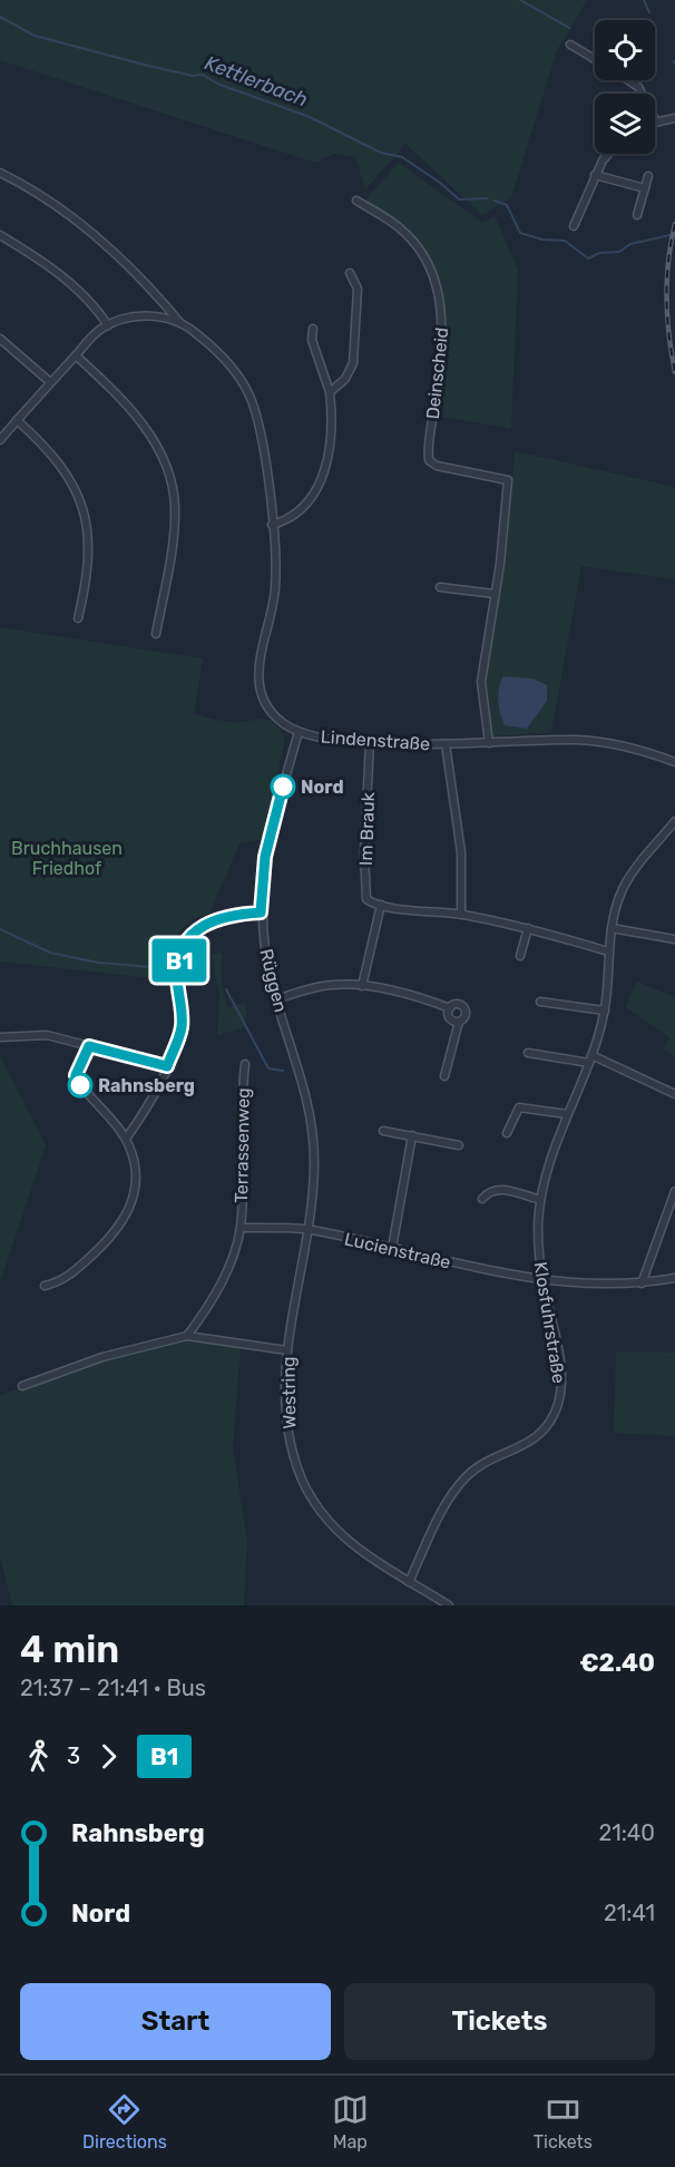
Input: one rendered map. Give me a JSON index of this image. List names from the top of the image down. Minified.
{"streets":{"street":["Deinscheid","Lindenstraße","Im Brauk","Rüggen","Terrassenweg","Lucienstraße","Klosfuhrstraße","Westring"]},"crossings":[["Lindenstraße","Im Brauk"],["Lindenstraße","Rüggen"],["Rüggen","Lucienstraße"],["Rüggen","Westring"],["Terrassenweg","Lucienstraße"],["Lucienstraße","Klosfuhrstraße"],["Lucienstraße","Westring"],["Klosfuhrstraße","Westring"]],"water":["Kettlerbach"],"parks":["Bruchhausen Friedhof"],"places":["Nord","Rahnsberg"],"lines":["bus line B1"],"page":{"on_map":"B1","heading":["4 min","21:37 – 21:41 · Bus","€2.40"],"legs":["3","B1"],"list":[{"name":"Rahnsberg","value":"21:40"},{"name":"Nord","value":"21:41"}],"buttons":["Start","Tickets"],"tabs":["Directions","Map","Tickets"]}}
